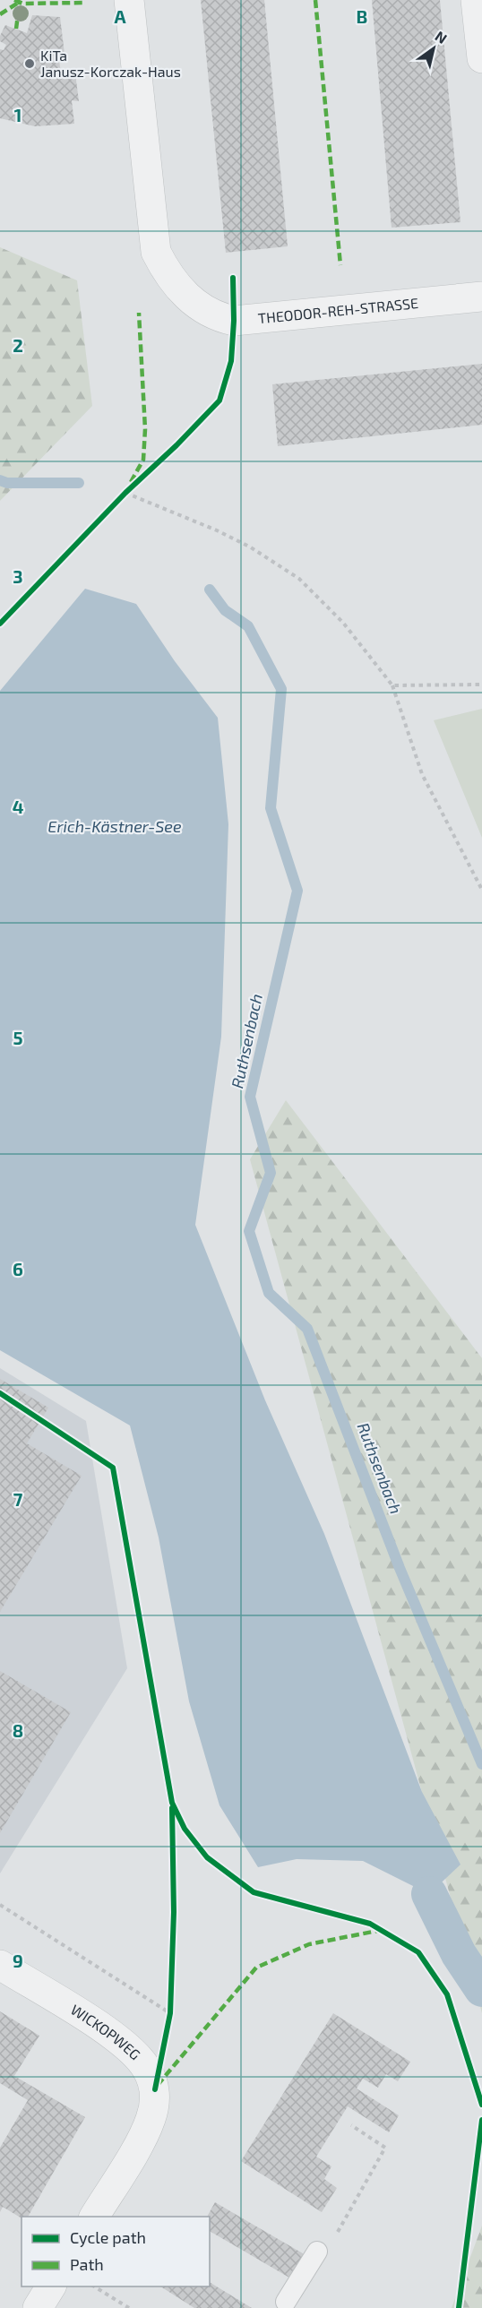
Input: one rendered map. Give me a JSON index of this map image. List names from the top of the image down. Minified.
{"streets":{"street":["THEODOR-REH-STRASSE","WICKOPWEG"]},"water":["Erich-Kästner-See","Ruthsenbach"],"places":["KiTa Janusz-Korczak-Haus"],"legend":["Cycle path","Path"],"north":"top right","grid":{"columns":["A","B"],"rows":["1","2","3","4","5","6","7","8","9"]}}
